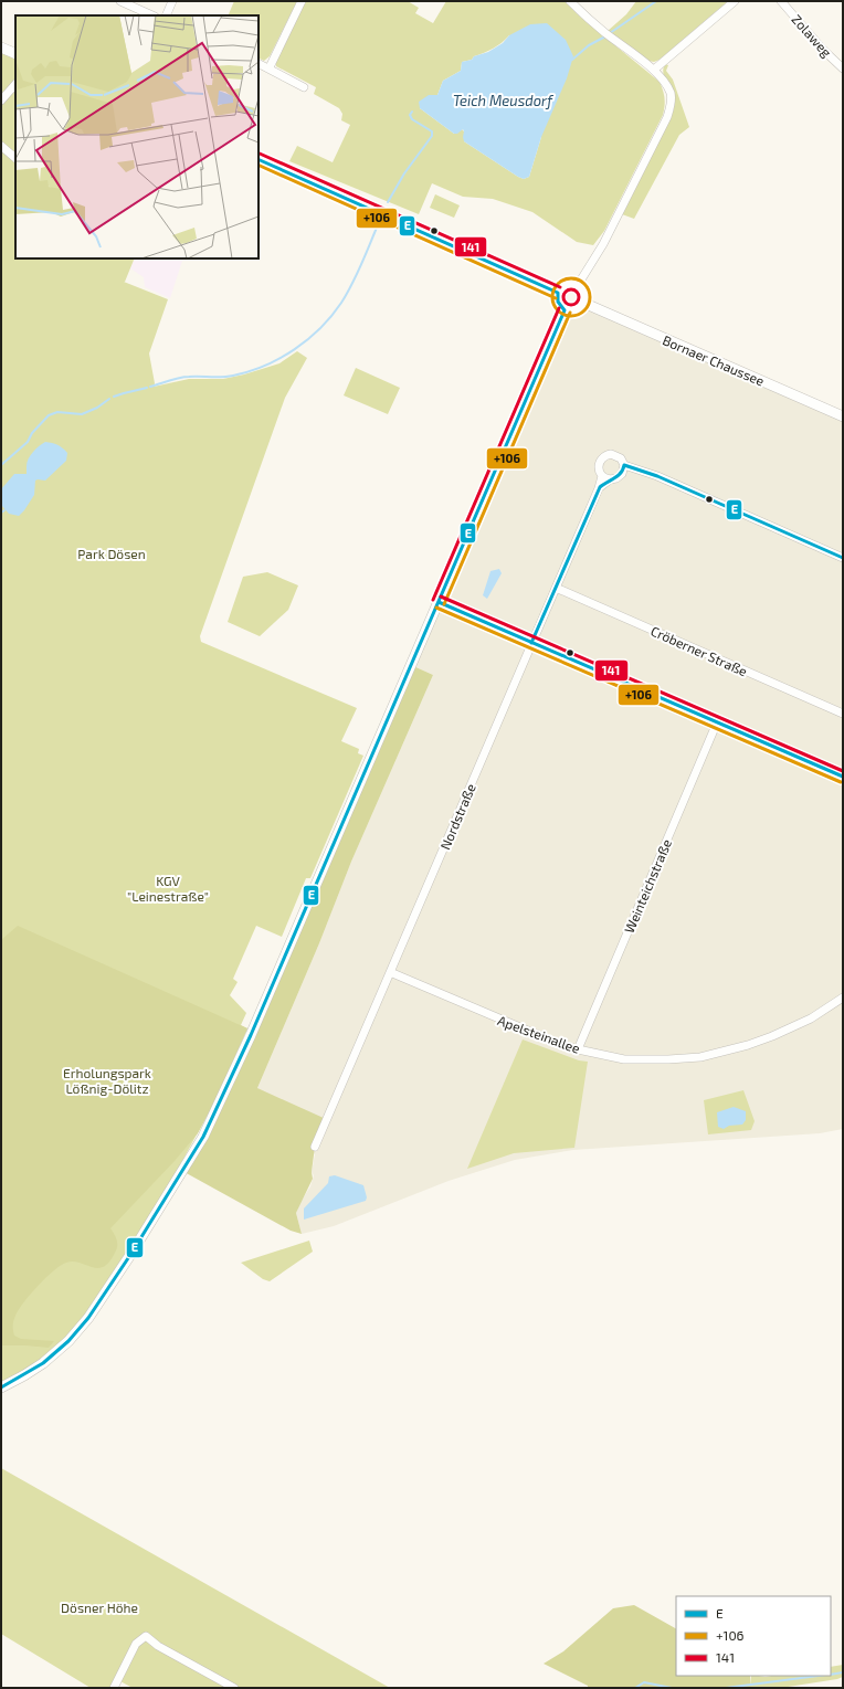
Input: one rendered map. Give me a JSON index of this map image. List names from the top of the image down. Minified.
{"streets":{"main road":["Bornaer Chaussee"],"street":["Zolaweg","Cröberner Straße","Nordstraße","Weinteichstraße","Apelsteinallee"]},"crossings":[["Cröberner Straße","Nordstraße"],["Nordstraße","Apelsteinallee"],["Weinteichstraße","Apelsteinallee"]],"water":["Teich Meusdorf"],"parks":["Park Dösen","KGV \"Leinestraße\"","Erholungspark Lößnig-Dölitz","Dösner Höhe"],"lines":["transit line 141","transit line E","transit line +106"],"legend":["E","+106","141"]}
